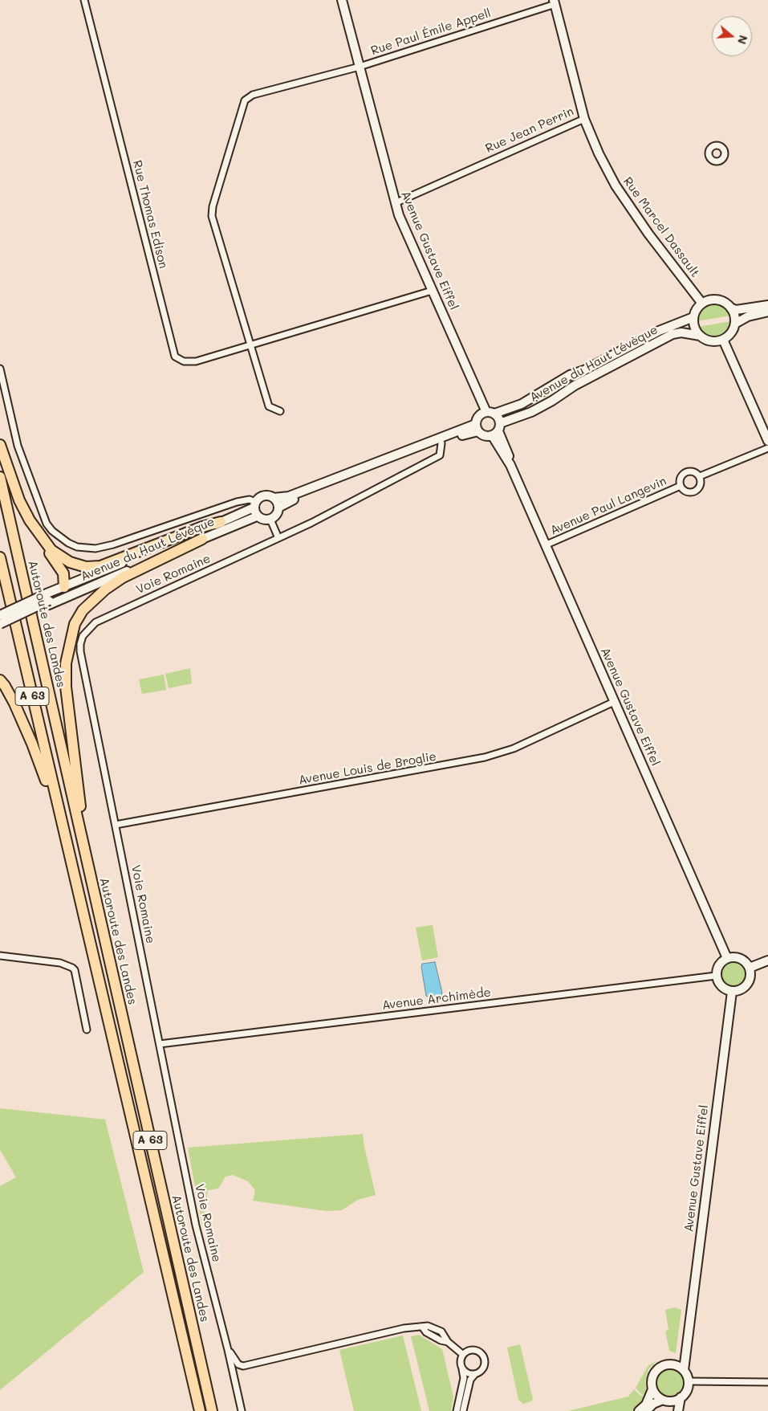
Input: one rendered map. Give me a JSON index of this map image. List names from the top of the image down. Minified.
{"streets":{"highway":["Autoroute des Landes","A 63"],"street":["Rue Paul Émile Appell","Rue Jean Perrin","Rue Thomas Edison","Rue Marcel Dassault","Avenue Gustave Eiffel","Avenue du Haut Lévèque","Avenue Paul Langevin","Voie Romaine","Avenue Louis de Broglie","Avenue Archimède"]},"crossings":[["Rue Paul Émile Appell","Rue Jean Perrin"],["Rue Paul Émile Appell","Rue Thomas Edison"],["Rue Paul Émile Appell","Avenue Gustave Eiffel"],["Rue Jean Perrin","Rue Marcel Dassault"],["Rue Jean Perrin","Avenue Gustave Eiffel"],["Rue Thomas Edison","Avenue Gustave Eiffel"],["Rue Marcel Dassault","Avenue du Haut Lévèque"],["Avenue Gustave Eiffel","Avenue du Haut Lévèque"],["Avenue Gustave Eiffel","Avenue Paul Langevin"],["Avenue Gustave Eiffel","Avenue Louis de Broglie"],["Avenue Gustave Eiffel","Avenue Archimède"],["Voie Romaine","Avenue Louis de Broglie"],["Voie Romaine","Avenue Archimède"]],"north":"right"}
